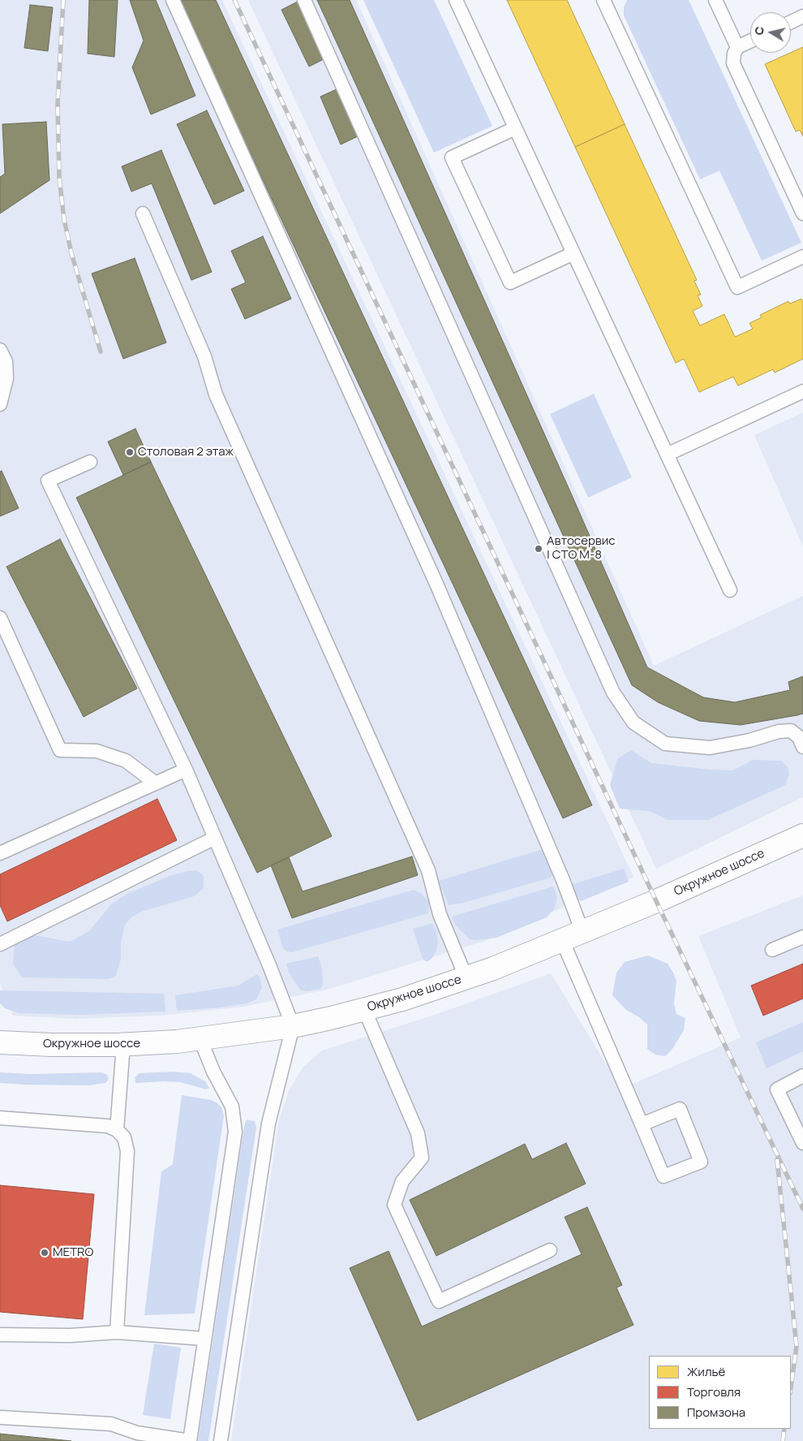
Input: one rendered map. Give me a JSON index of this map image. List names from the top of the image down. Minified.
{"streets":{"main road":["Окружное шоссе"]},"places":["Столовая 2 этаж","Автосервис | СТО М-8","METRO"],"legend":["Жильё","Торговля","Промзона"],"north":"left"}
